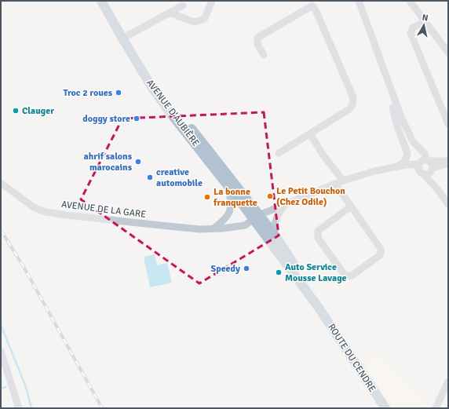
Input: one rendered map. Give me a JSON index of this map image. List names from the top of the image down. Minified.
{"streets":{"main road":["AVENUE D'AUBIÈRE","ROUTE DU CENDRE"],"street":["AVENUE DE LA GARE"]},"crossings":[["AVENUE D'AUBIÈRE","AVENUE DE LA GARE"],["AVENUE D'AUBIÈRE","ROUTE DU CENDRE"],["AVENUE DE LA GARE","ROUTE DU CENDRE"]],"places":["Troc 2 roues","Clauger","doggy store","ahrif salons marocains","creative automobile","Le Petit Bouchon (Chez Odile)","La bonne franquette","Speedy","Auto Service Mousse Lavage"],"north":"top"}
